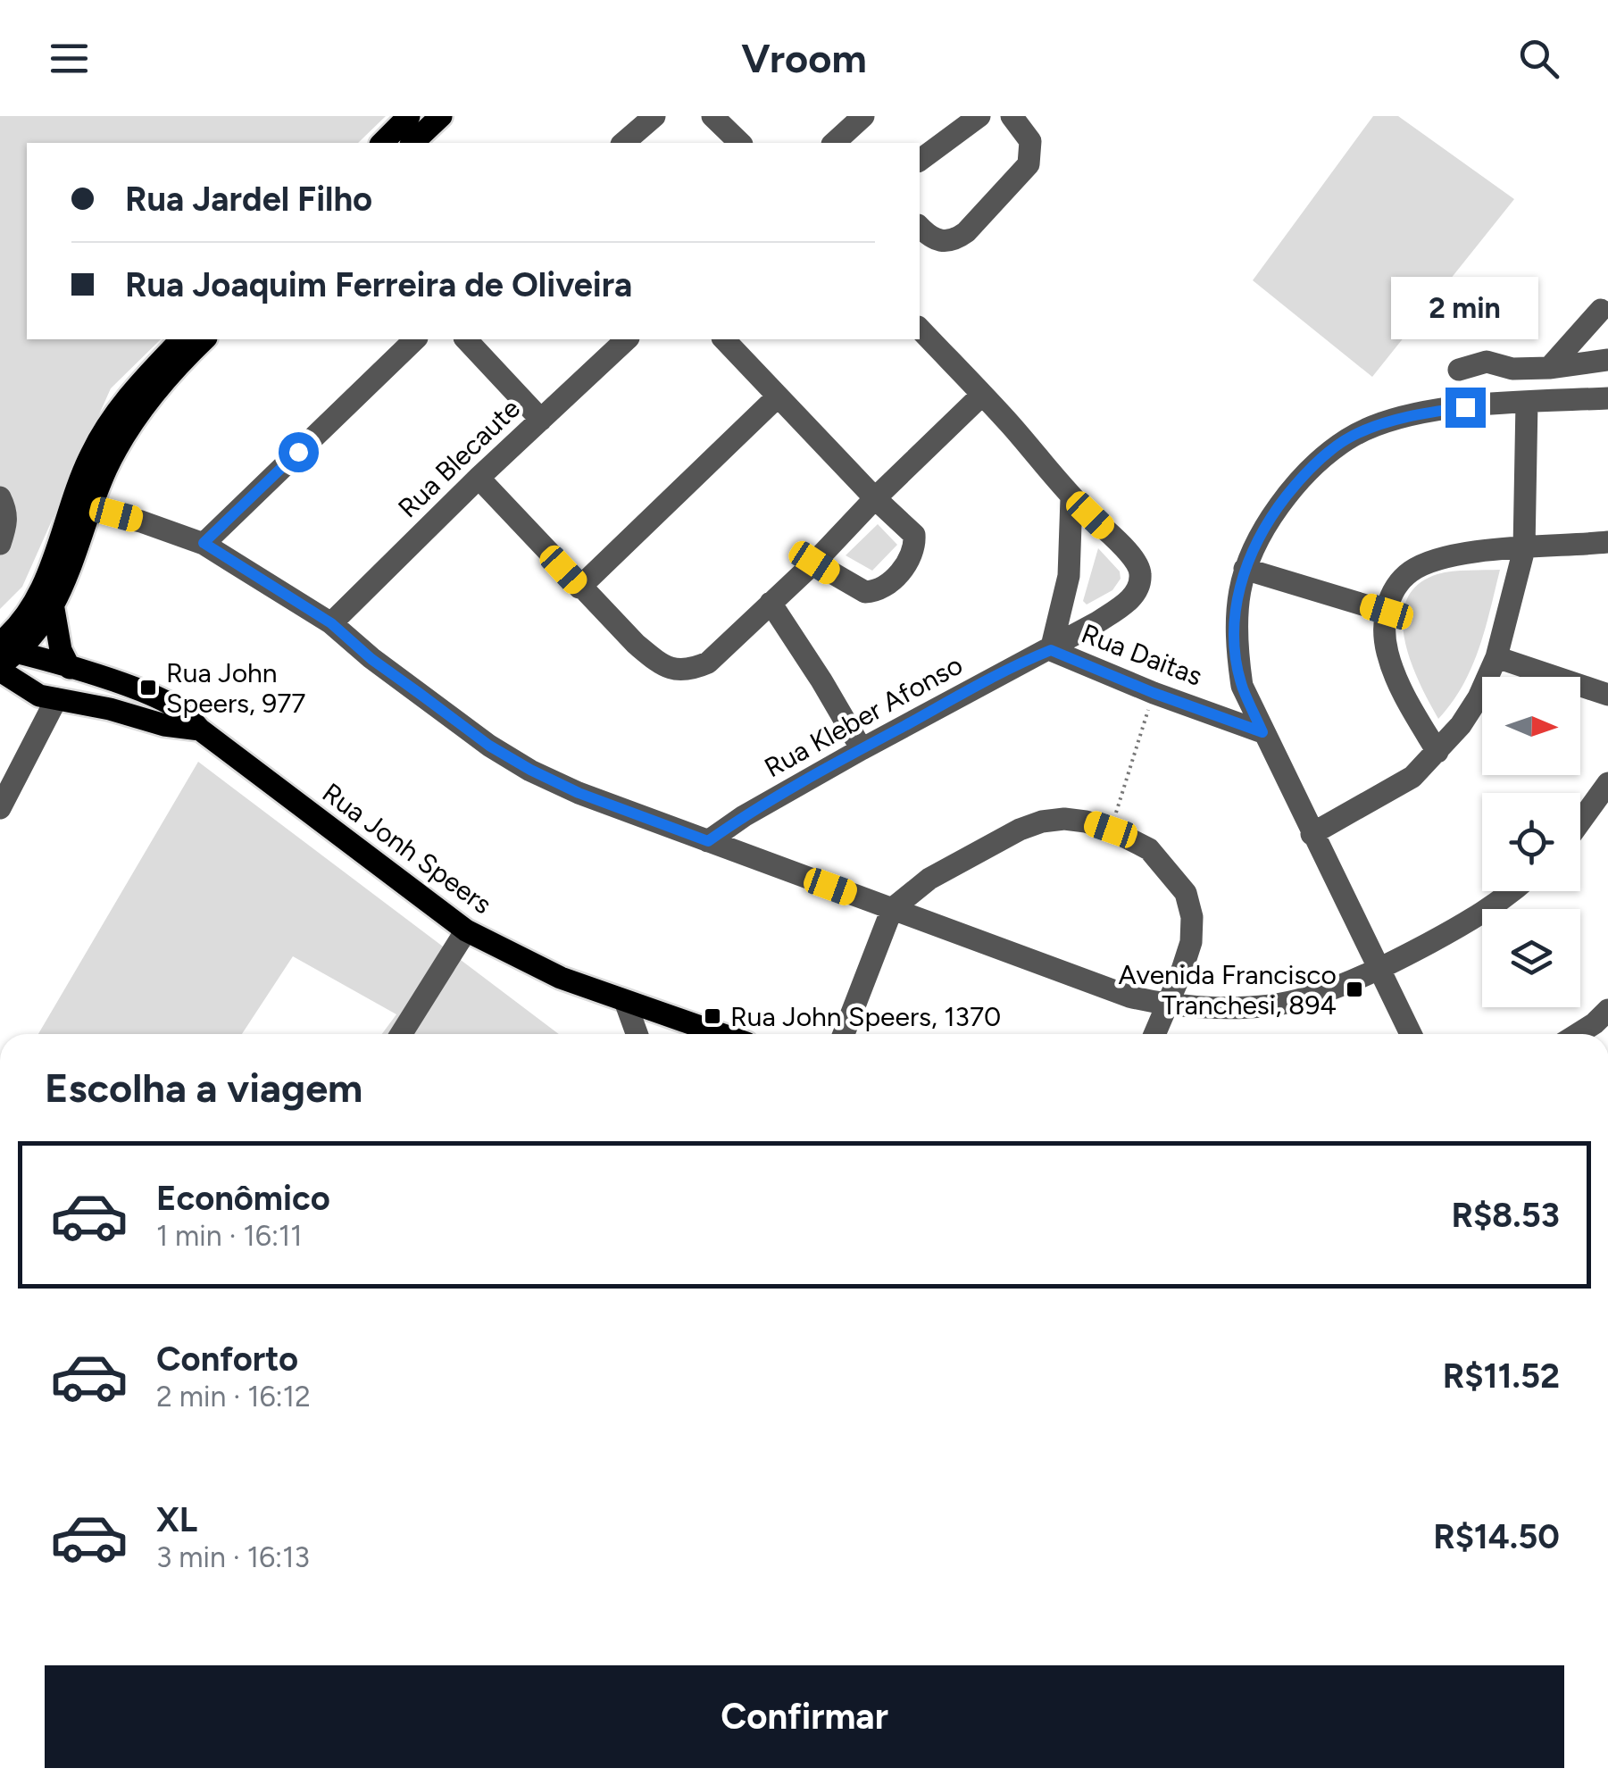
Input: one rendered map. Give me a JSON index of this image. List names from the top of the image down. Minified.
{"streets":{"main road":["Rua Jonh Speers"],"street":["Rua Blecaute","Rua Daitas","Rua Kleber Afonso"]},"crossings":[["Rua Daitas","Rua Kleber Afonso"]],"places":{"transit":["Rua John Speers, 977","Avenida Francisco Tranchesi, 894","Rua John Speers, 1370"]},"north":"right","page":{"header":"Vroom","banner":["Rua Jardel Filho","Rua Joaquim Ferreira de Oliveira"],"bubble":"2 min","heading":"Escolha a viagem","list":[{"name":"Econômico","note":"1 min · 16:11","value":"R$8.53"},{"name":"Conforto","note":"2 min · 16:12","value":"R$11.52"},{"name":"XL","note":"3 min · 16:13","value":"R$14.50"}],"buttons":"Confirmar"}}
